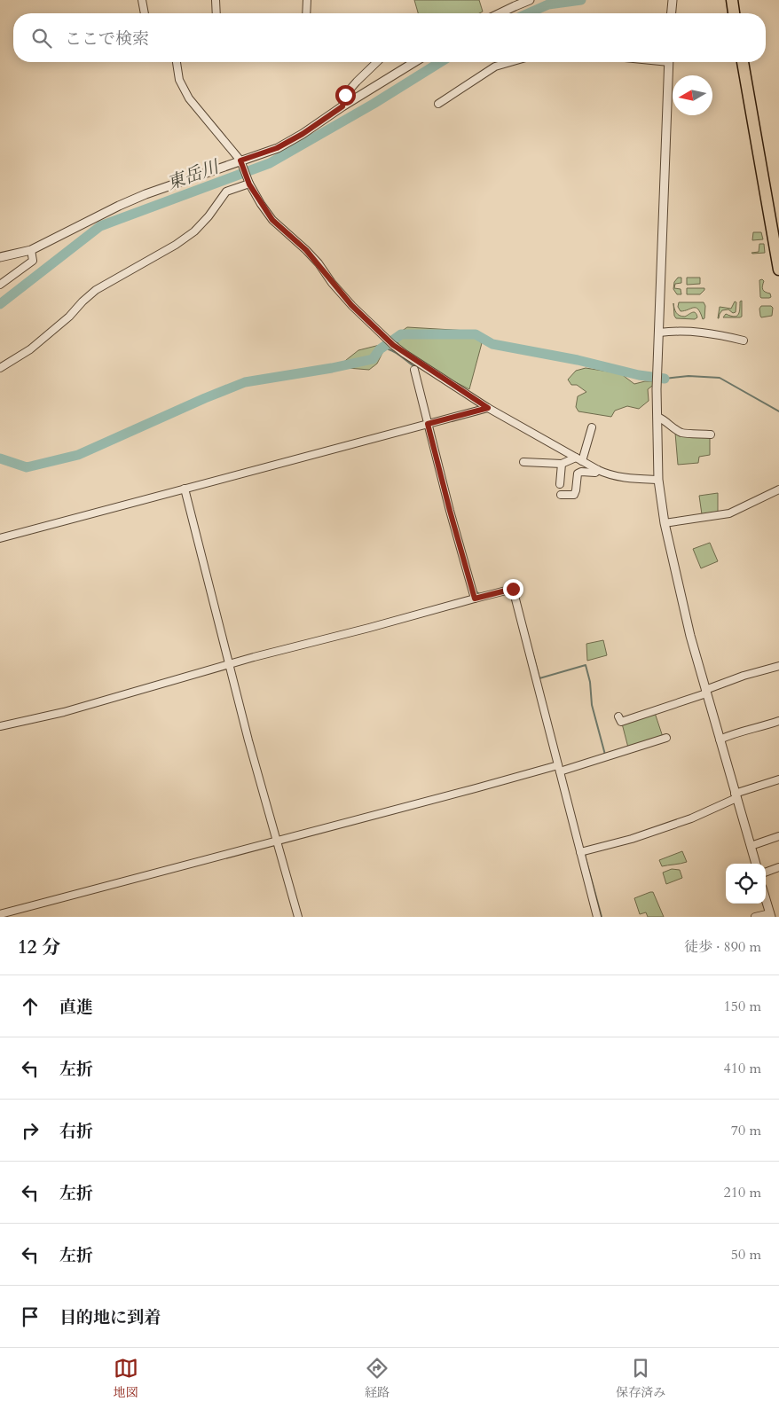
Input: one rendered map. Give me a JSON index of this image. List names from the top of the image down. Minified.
{"water":["東岳川"],"north":"left","page":{"search":"ここで検索","heading":["12 分","徒歩 · 890 m"],"list":[["直進","150 m"],["左折","410 m"],["右折","70 m"],["左折","210 m"],["左折","50 m"],"目的地に到着"],"nav":["地図","経路","保存済み"]}}
